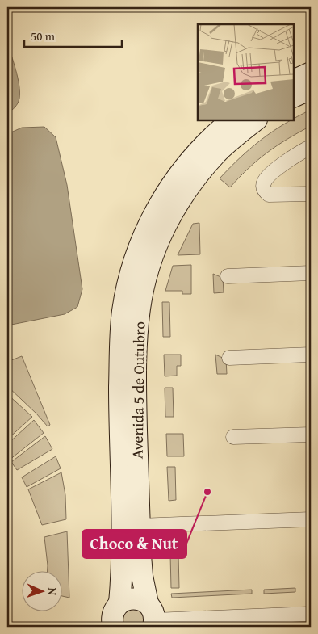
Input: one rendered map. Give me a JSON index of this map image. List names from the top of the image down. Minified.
{"streets":{"main road":["Avenida 5 de Outubro"]},"places":["Choco & Nut"],"scale_bar":"50 m","north":"right"}
